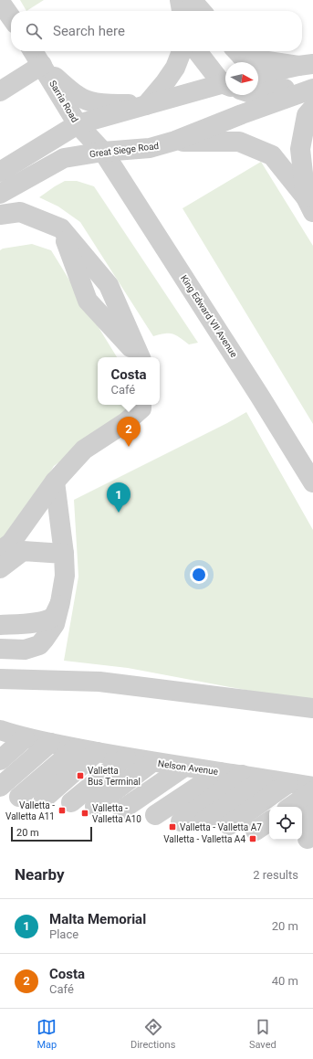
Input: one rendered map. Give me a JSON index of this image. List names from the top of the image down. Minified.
{"streets":{"street":["Sarria Road","Great Siege Road","King Edward VII Avenue","Nelson Avenue"]},"crossings":[["Sarria Road","Great Siege Road"],["Sarria Road","King Edward VII Avenue"],["Great Siege Road","King Edward VII Avenue"]],"places":{"transit":["Valletta Bus Terminal","Valletta - Valletta A11","Valletta - Valletta A10","Valletta - Valletta A7","Valletta - Valletta A4"]},"scale_bar":"20 m","north":"right","page":{"search":"Search here","popup":["Costa","Café"],"pins":["2","1"],"scale":"20 m","heading":["Nearby","2 results"],"list":[{"mark":"1","name":"Malta Memorial","note":"Place","value":"20 m"},{"mark":"2","name":"Costa","note":"Café","value":"40 m"}],"nav":["Map","Directions","Saved"]}}
